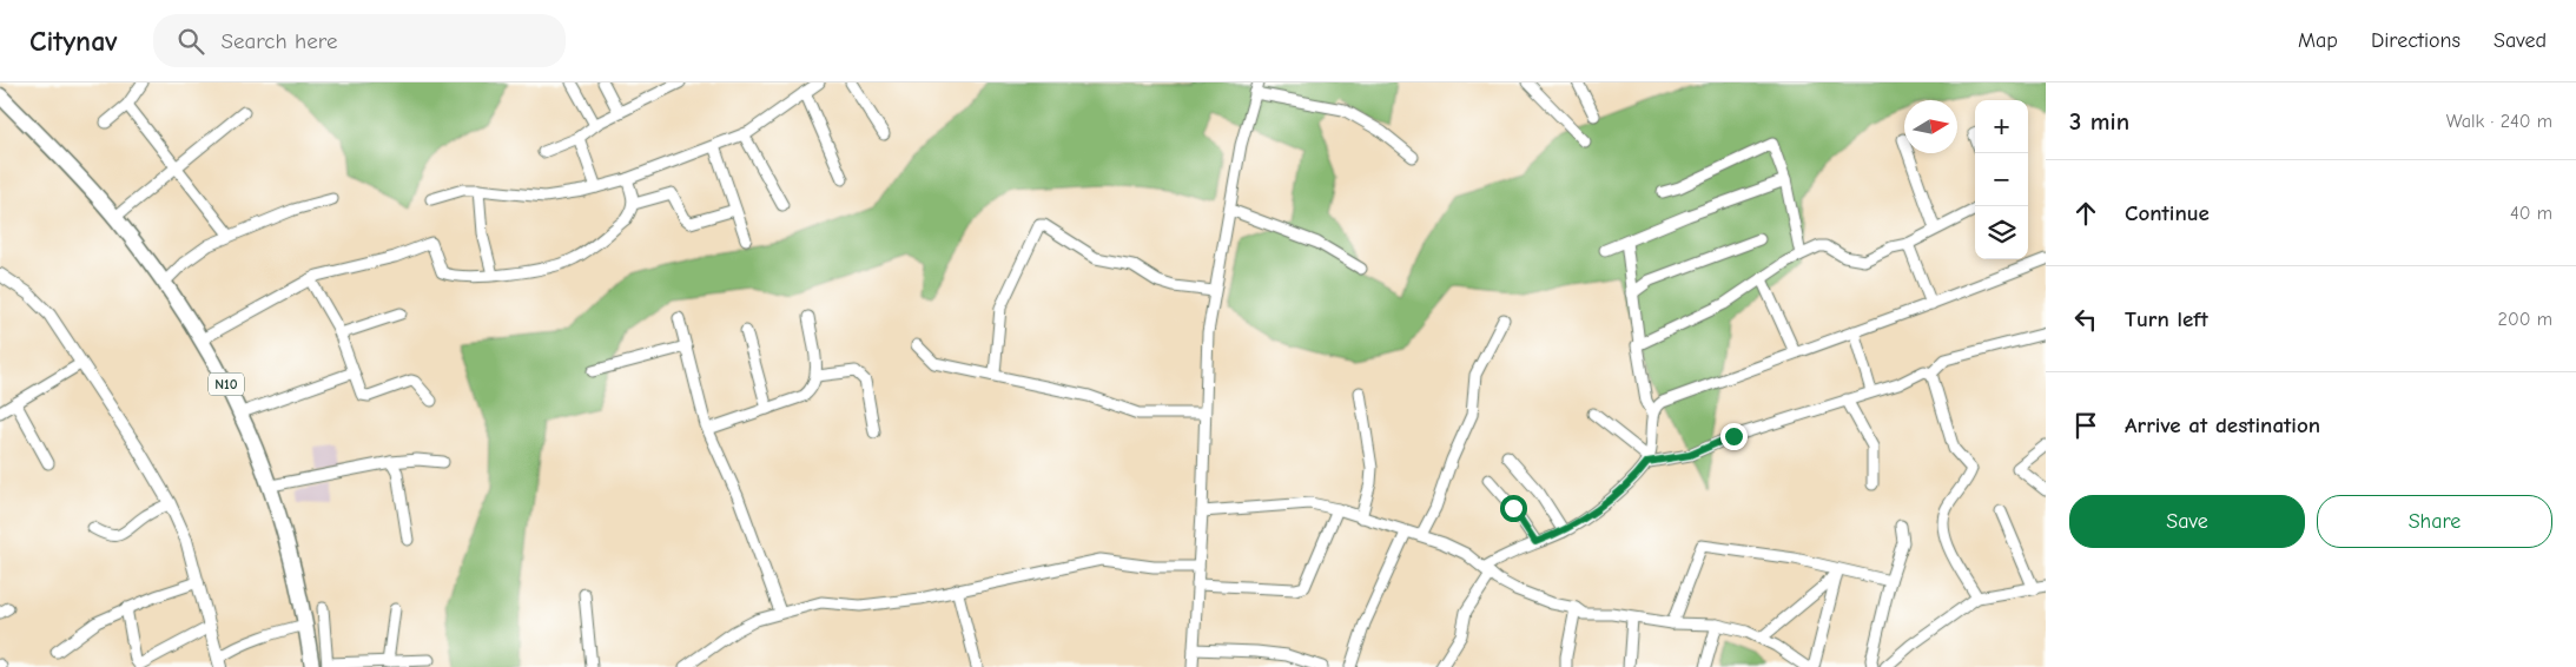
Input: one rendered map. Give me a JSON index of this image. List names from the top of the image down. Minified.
{"streets":{"highway":["N10"]},"north":"right","page":{"header":"Citynav","search":"Search here","nav":["Map","Directions","Saved"],"heading":["3 min","Walk · 240 m"],"map_buttons":["+","−"],"list":[["Continue","40 m"],["Turn left","200 m"],"Arrive at destination"],"buttons":["Save","Share"]}}
